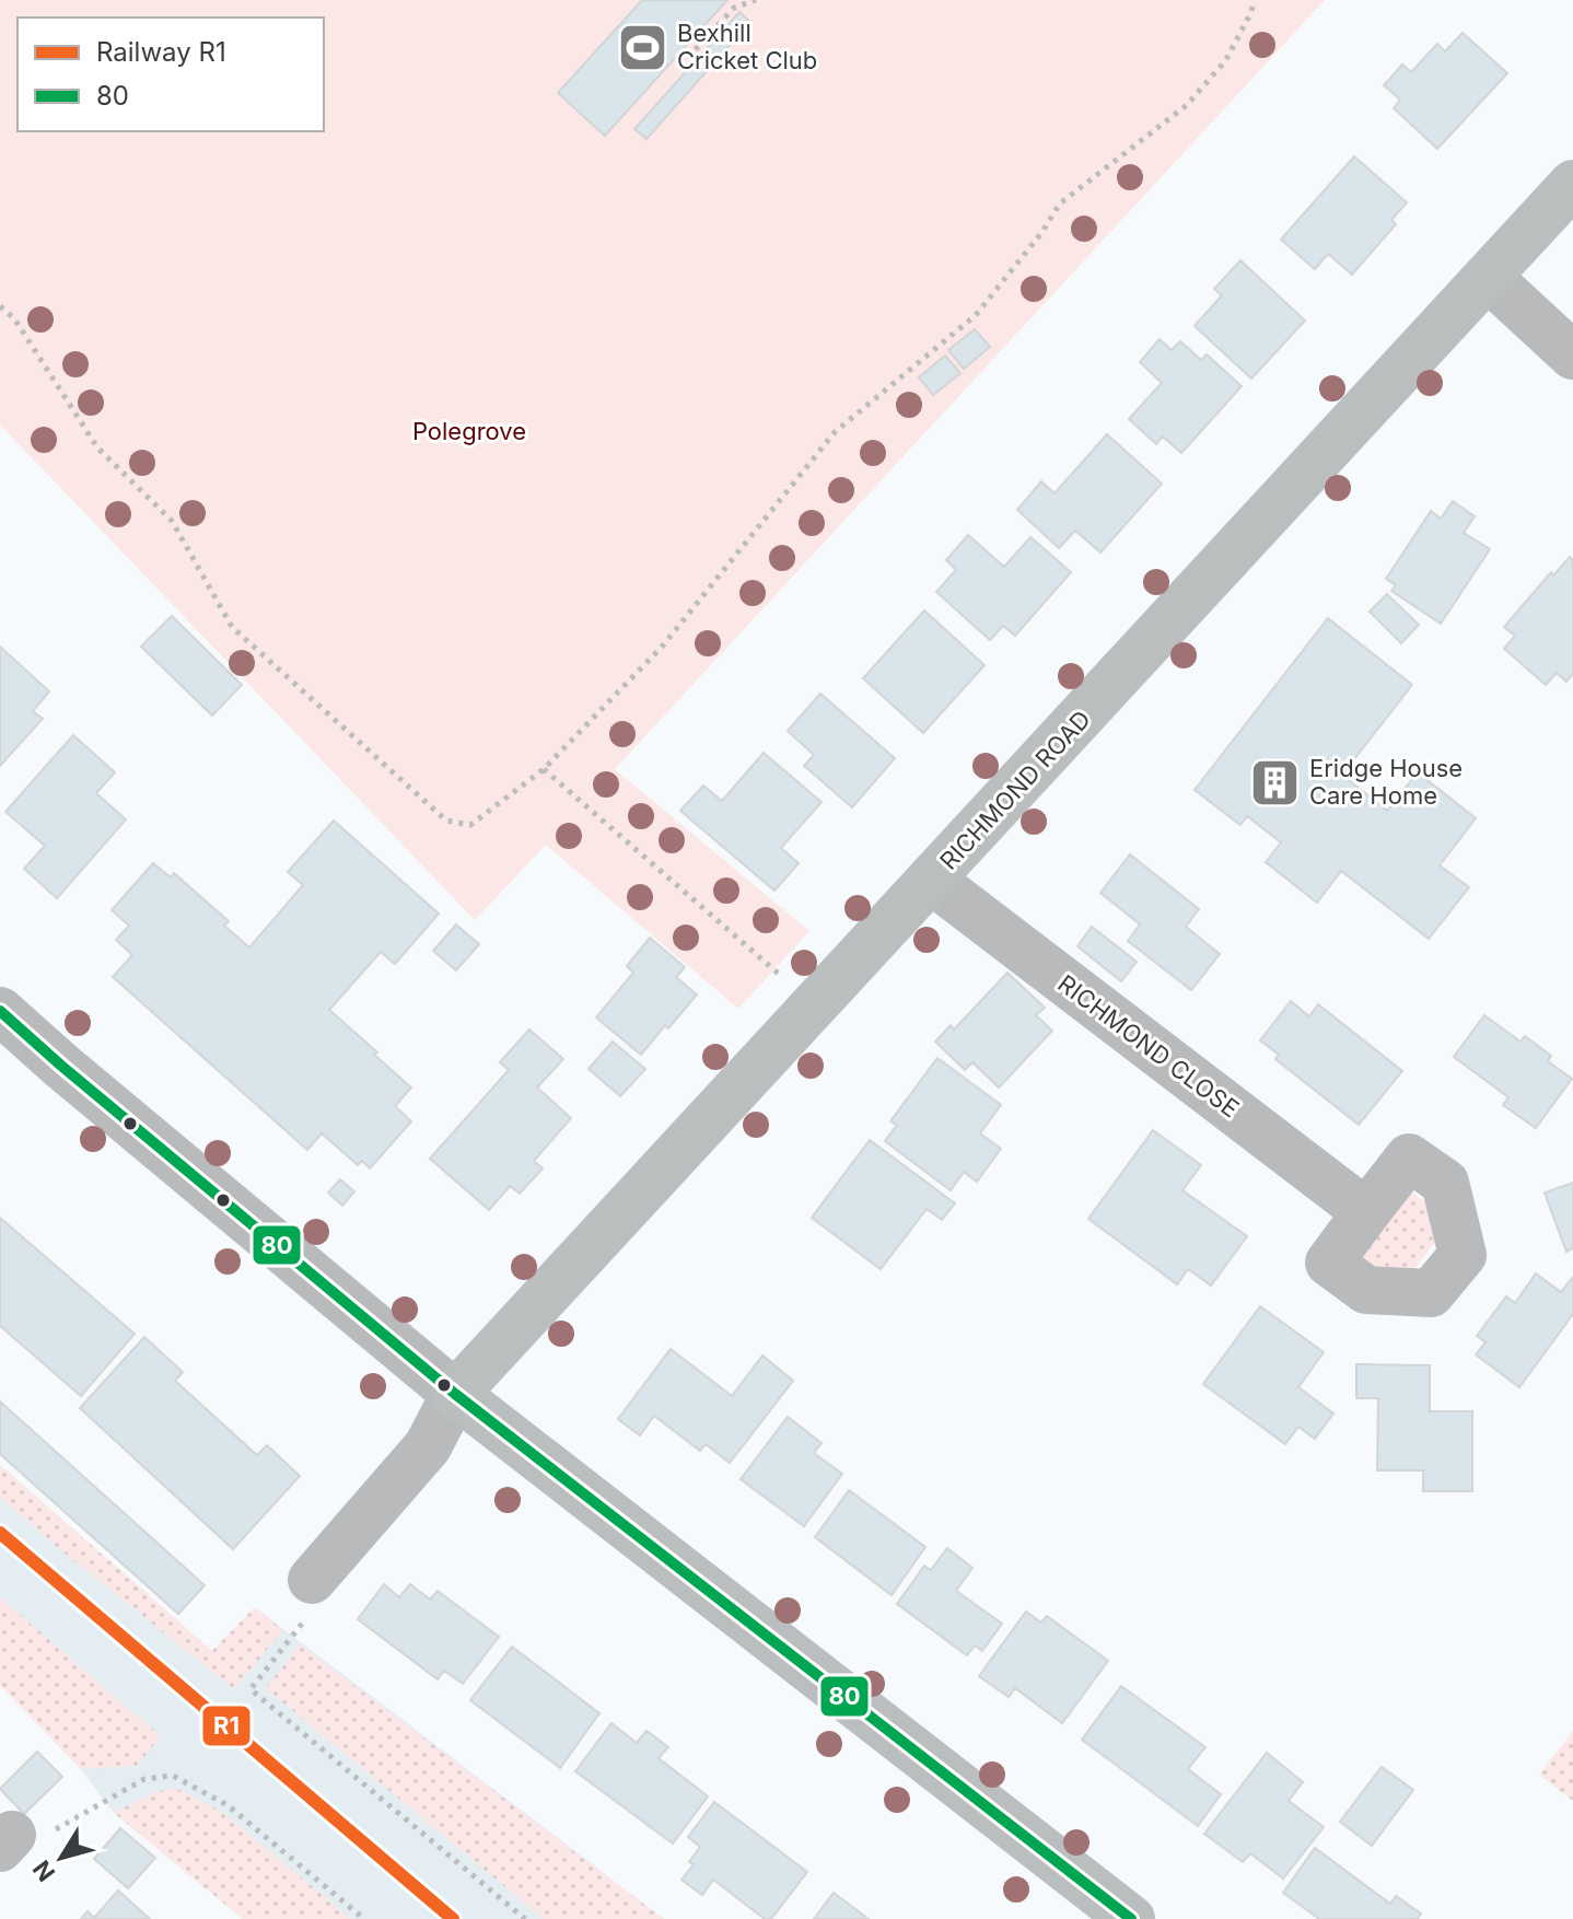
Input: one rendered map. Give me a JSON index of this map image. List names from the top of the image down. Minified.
{"streets":{"main road":["RICHMOND ROAD"],"street":["RICHMOND CLOSE"]},"crossings":[["RICHMOND ROAD","RICHMOND CLOSE"]],"parks":["Polegrove"],"places":{"sports":["Bexhill Cricket Club"],"building":["Eridge House Care Home"]},"lines":["transit line 80","rail line R1"],"legend":["Railway R1","80"],"north":"bottom left"}
